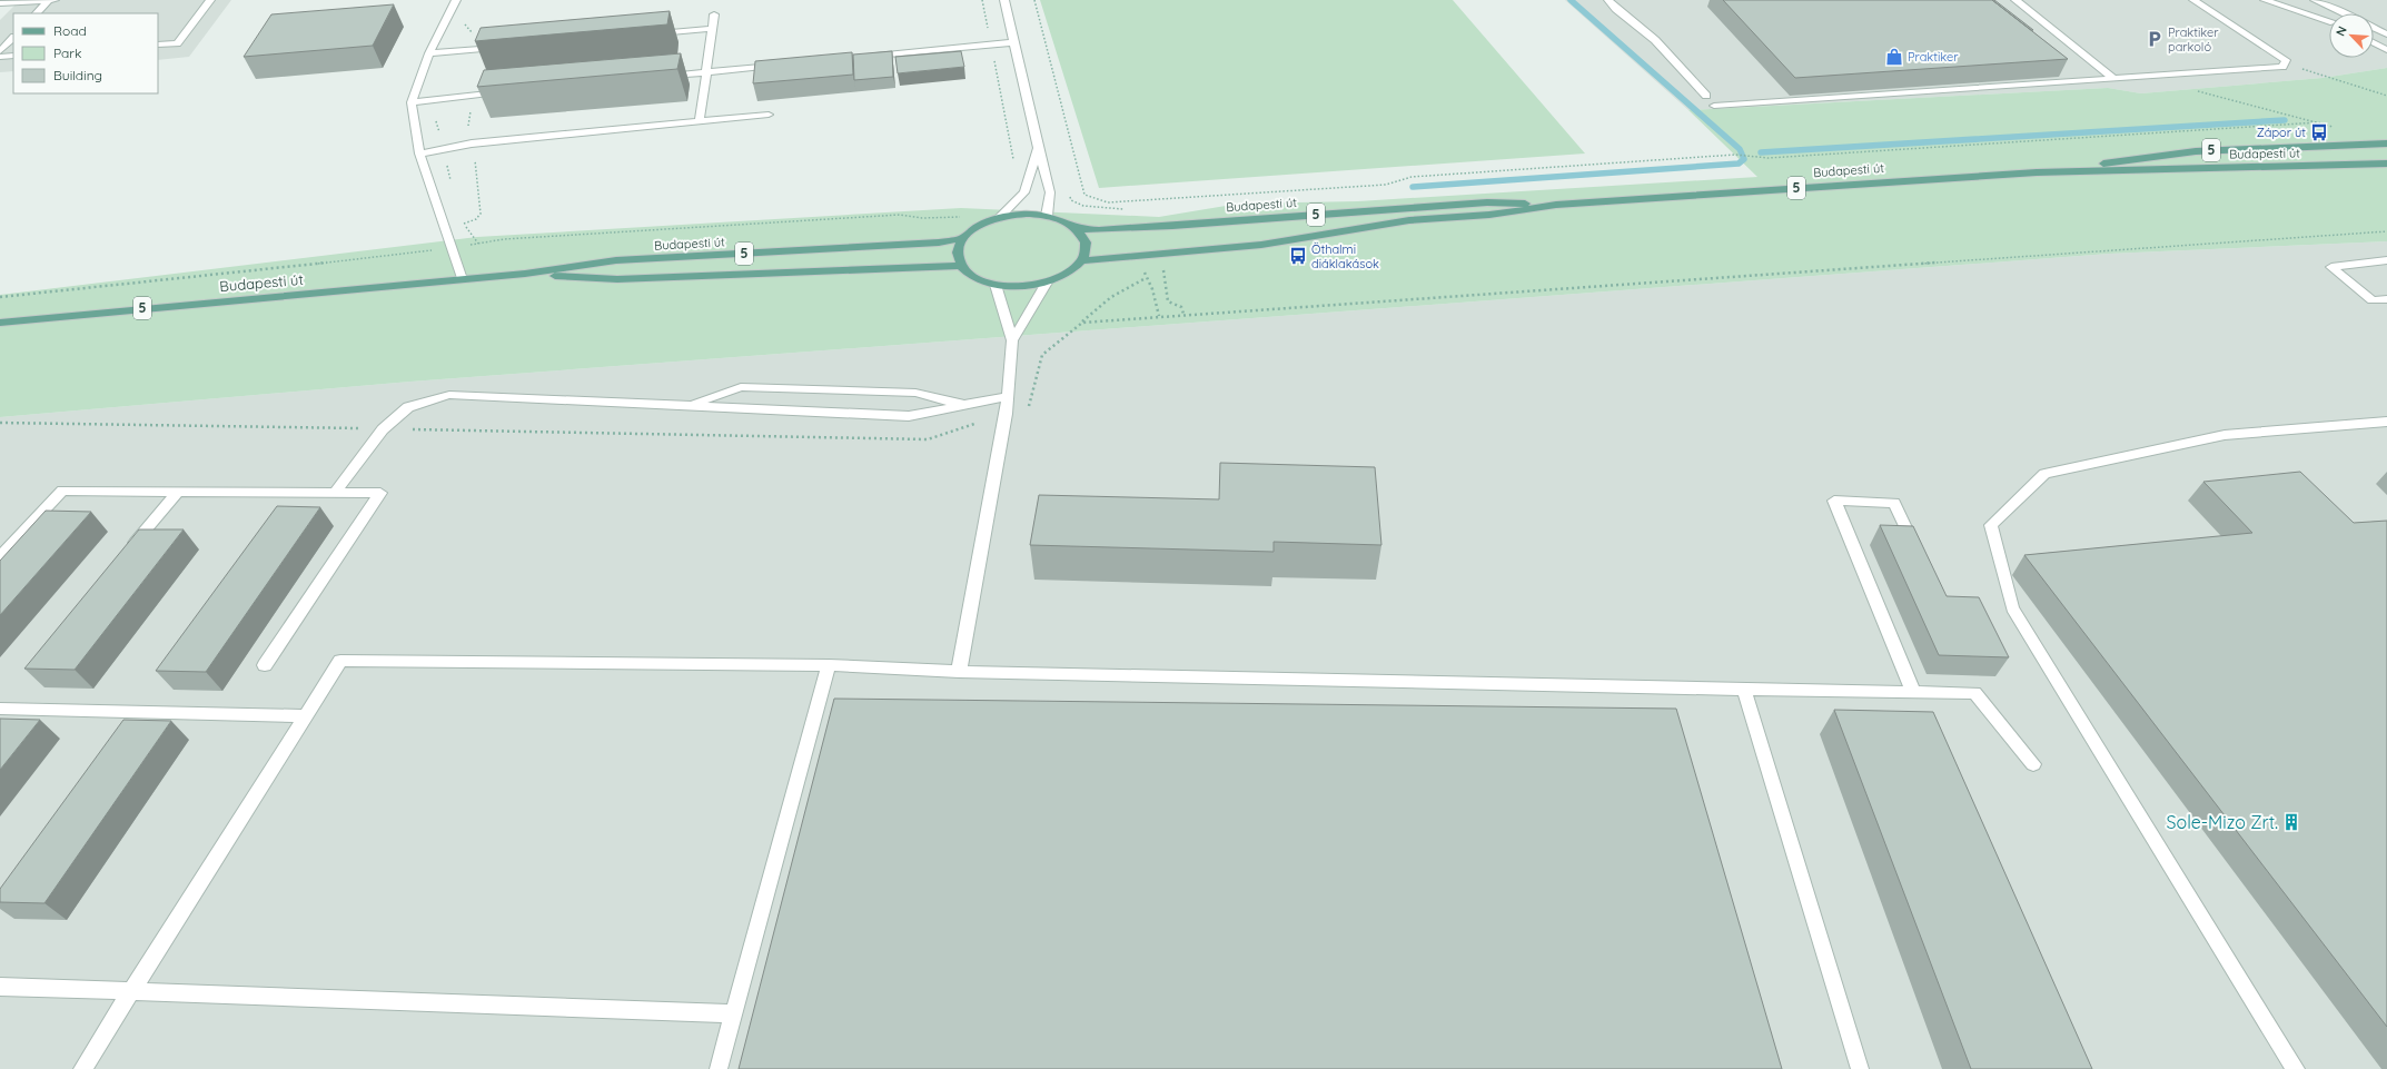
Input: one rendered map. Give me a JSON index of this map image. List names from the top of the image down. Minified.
{"streets":{"main road":["5","Budapesti út"]},"places":{"parking":["Praktiker parkoló"],"shop":["Praktiker"],"bus stop":["Zápor út","Öthalmi diáklakások"],"building":["Sole-Mizo Zrt."]},"legend":["Road","Park","Building"],"north":"top left"}
